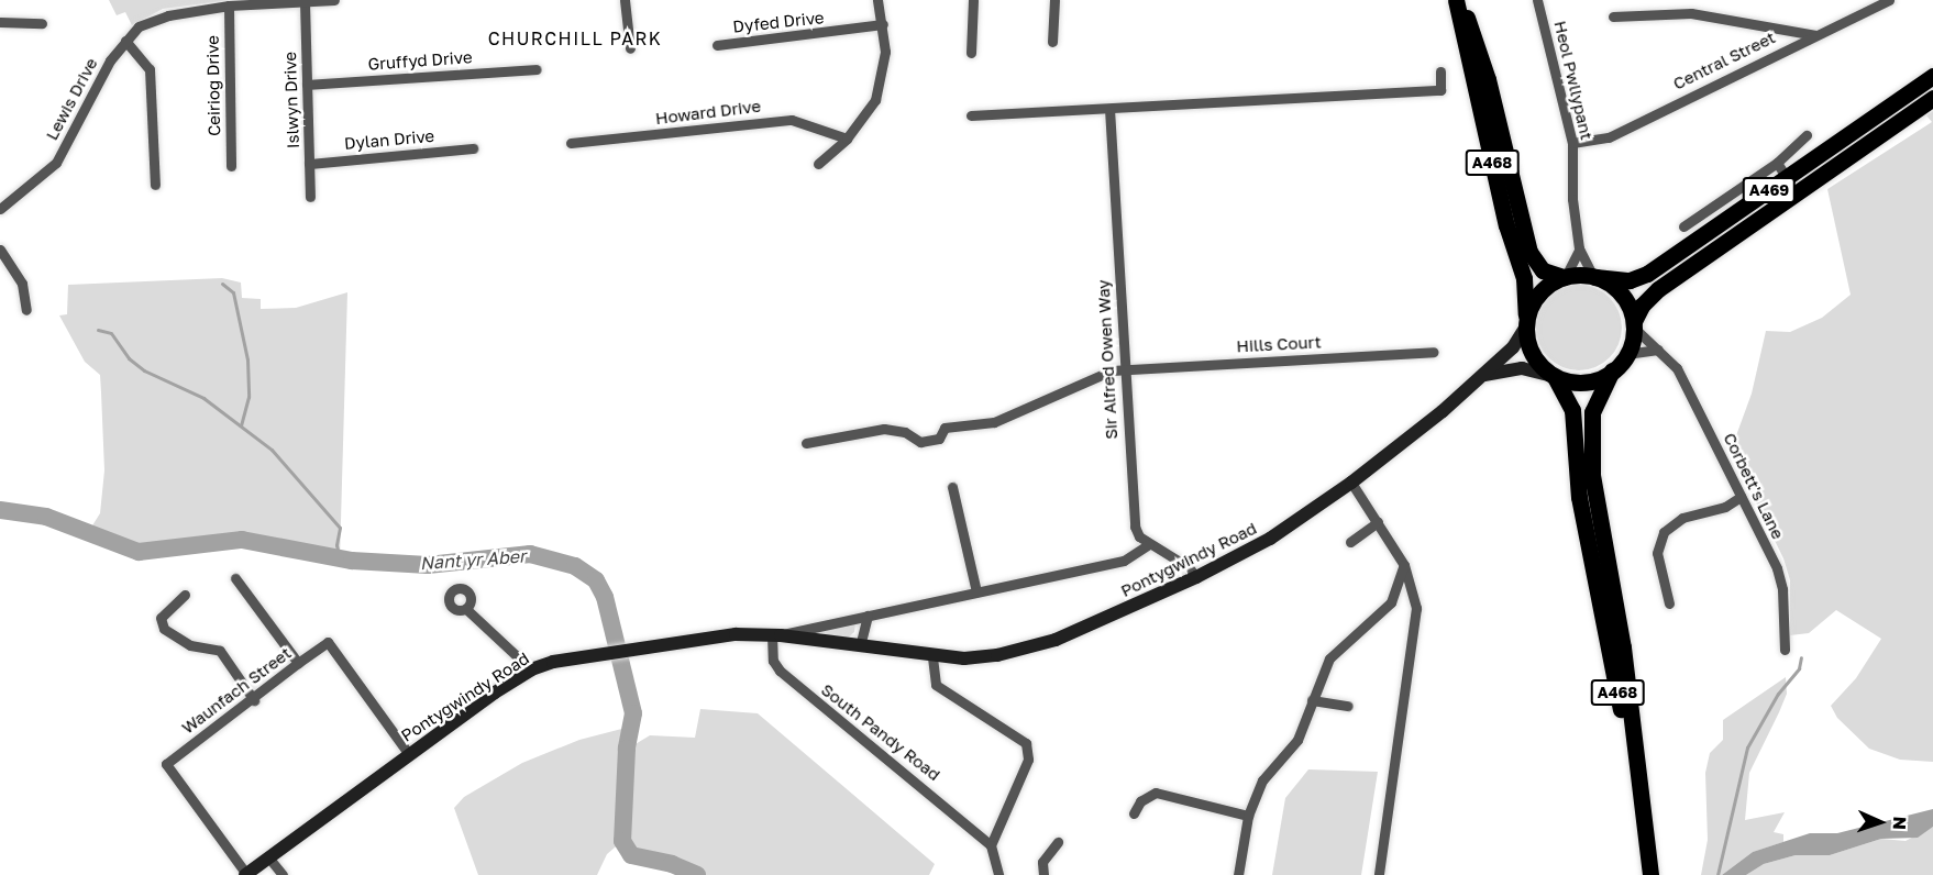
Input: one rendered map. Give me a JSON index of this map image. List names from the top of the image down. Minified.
{"streets":{"main road":["A468","A469","Pontygwindy Road"],"street":["Dyfed Drive","Gruffyd Drive","Central Street","Heol Pwllypant","Ceiriog Drive","Lewis Drive","Islwyn Drive","Howard Drive","Dylan Drive","Hills Court","Sir Alfred Owen Way","Corbett's Lane","Waunfach Street","South Pandy Road"]},"crossings":[["Gruffyd Drive","Islwyn Drive"],["Central Street","Heol Pwllypant"],["Heol Pwllypant","A468"],["Heol Pwllypant","A469"],["Heol Pwllypant","Corbett's Lane"],["Heol Pwllypant","Pontygwindy Road"],["Ceiriog Drive","Lewis Drive"],["Lewis Drive","Islwyn Drive"],["Islwyn Drive","Dylan Drive"],["A468","A469"],["A468","Corbett's Lane"],["A468","Pontygwindy Road"],["A469","Corbett's Lane"],["A469","Pontygwindy Road"],["Hills Court","Sir Alfred Owen Way"],["Sir Alfred Owen Way","Pontygwindy Road"],["Corbett's Lane","Pontygwindy Road"],["Pontygwindy Road","Waunfach Street"],["Pontygwindy Road","South Pandy Road"]],"districts":["CHURCHILL PARK"],"water":["Nant yr Aber"],"north":"right"}
